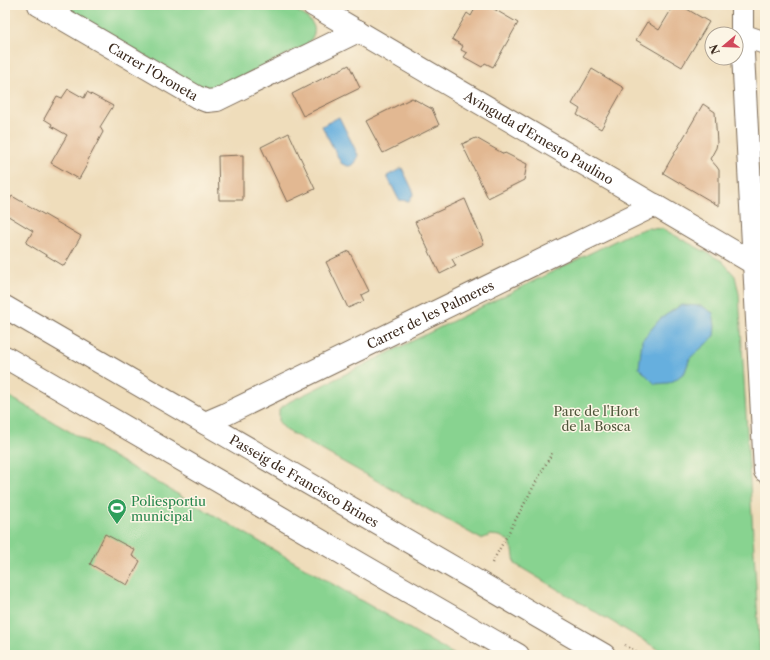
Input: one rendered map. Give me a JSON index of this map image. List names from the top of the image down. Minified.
{"streets":{"street":["Carrer l'Oroneta","Avinguda d'Ernesto Paulino","Carrer de les Palmeres","Passeig de Francisco Brines"]},"crossings":[["Carrer l'Oroneta","Avinguda d'Ernesto Paulino"],["Avinguda d'Ernesto Paulino","Carrer de les Palmeres"],["Carrer de les Palmeres","Passeig de Francisco Brines"]],"parks":["Parc de l'Hort de la Bosca"],"places":{"sports":["Poliesportiu municipal"]},"north":"left"}
